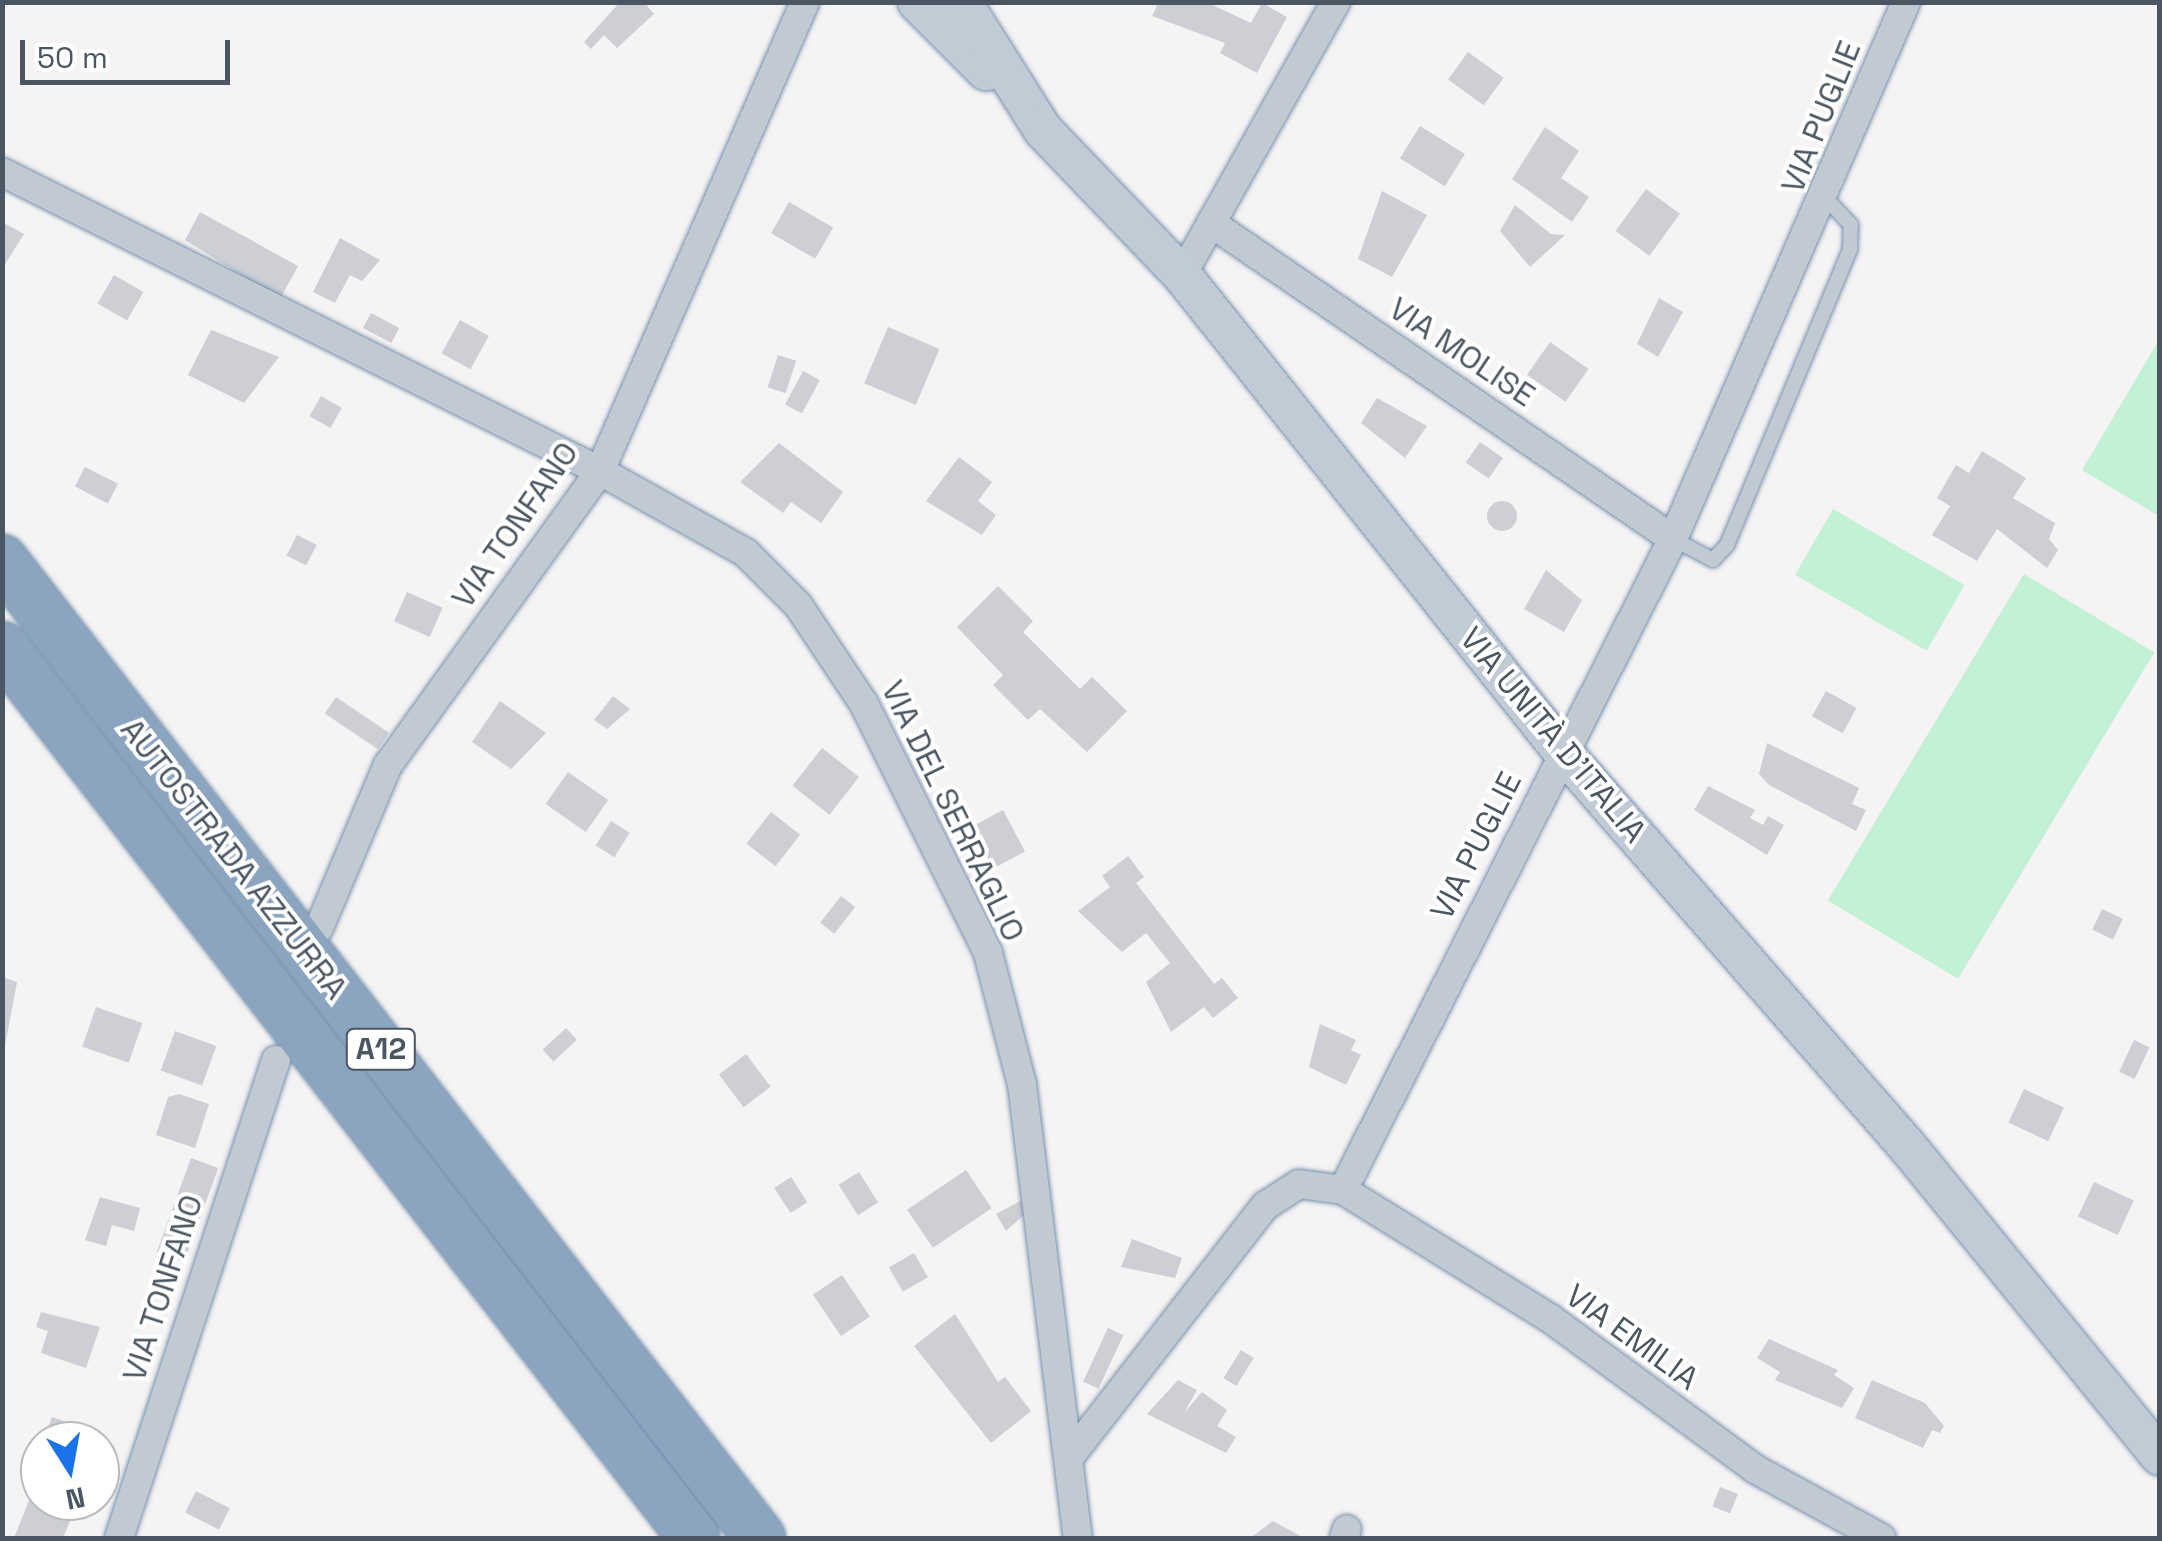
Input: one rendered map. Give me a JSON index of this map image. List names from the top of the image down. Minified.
{"streets":{"highway":["AUTOSTRADA AZZURRA","A12"],"main road":["VIA UNITÀ D'ITALIA"],"street":["VIA PUGLIE","VIA MOLISE","VIA TONFANO","VIA DEL SERRAGLIO","VIA EMILIA"]},"crossings":[["VIA PUGLIE","VIA MOLISE"],["VIA PUGLIE","VIA UNITÀ D'ITALIA"],["VIA PUGLIE","VIA EMILIA"],["VIA TONFANO","VIA DEL SERRAGLIO"]],"scale_bar":"50 m","north":"bottom"}
